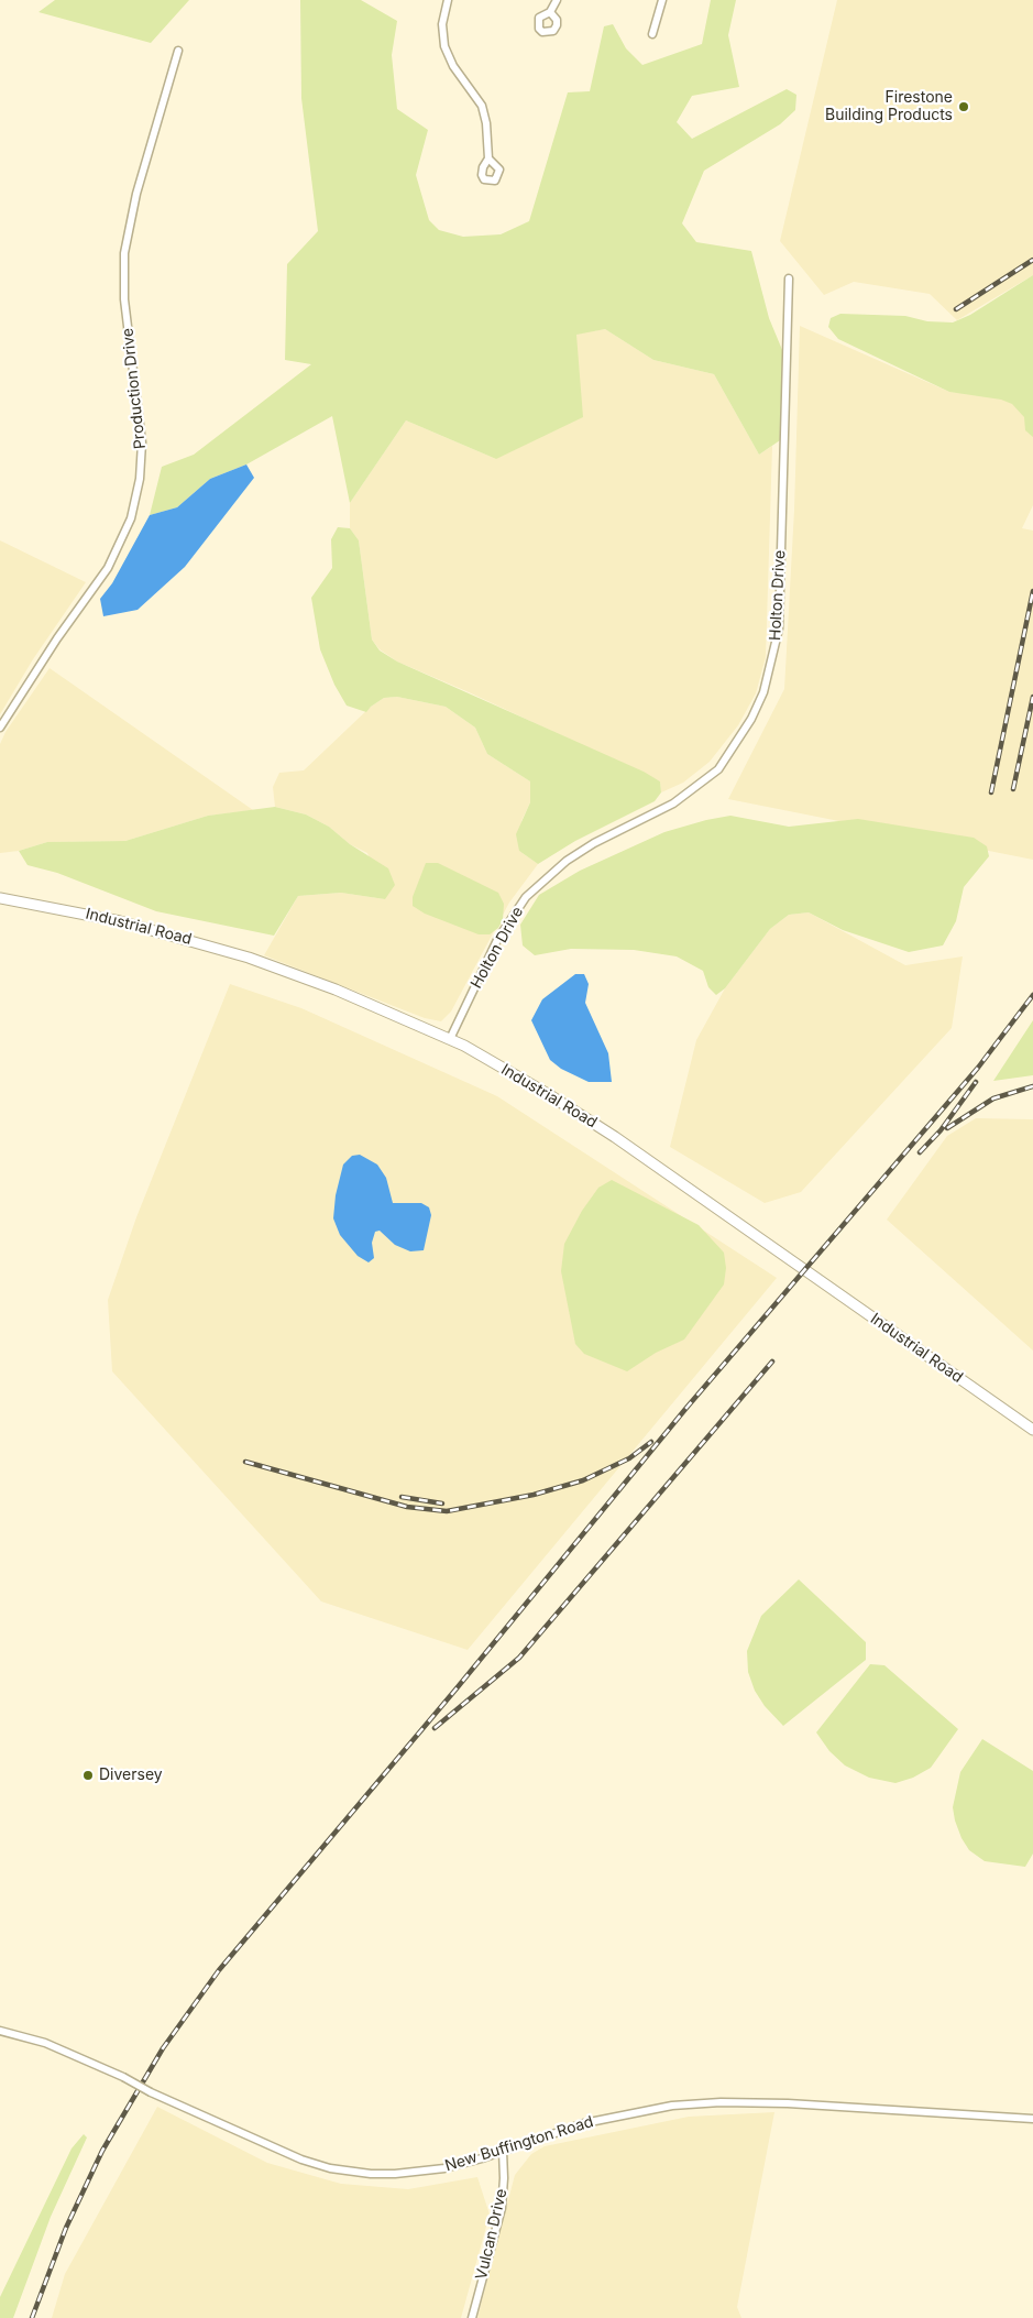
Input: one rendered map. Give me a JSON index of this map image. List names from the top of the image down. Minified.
{"streets":{"main road":["Industrial Road"],"street":["Production Drive","Holton Drive","New Buffington Road","Vulcan Drive"]},"crossings":[["Holton Drive","Industrial Road"],["New Buffington Road","Vulcan Drive"]],"places":["Firestone Building Products","Diversey"]}
